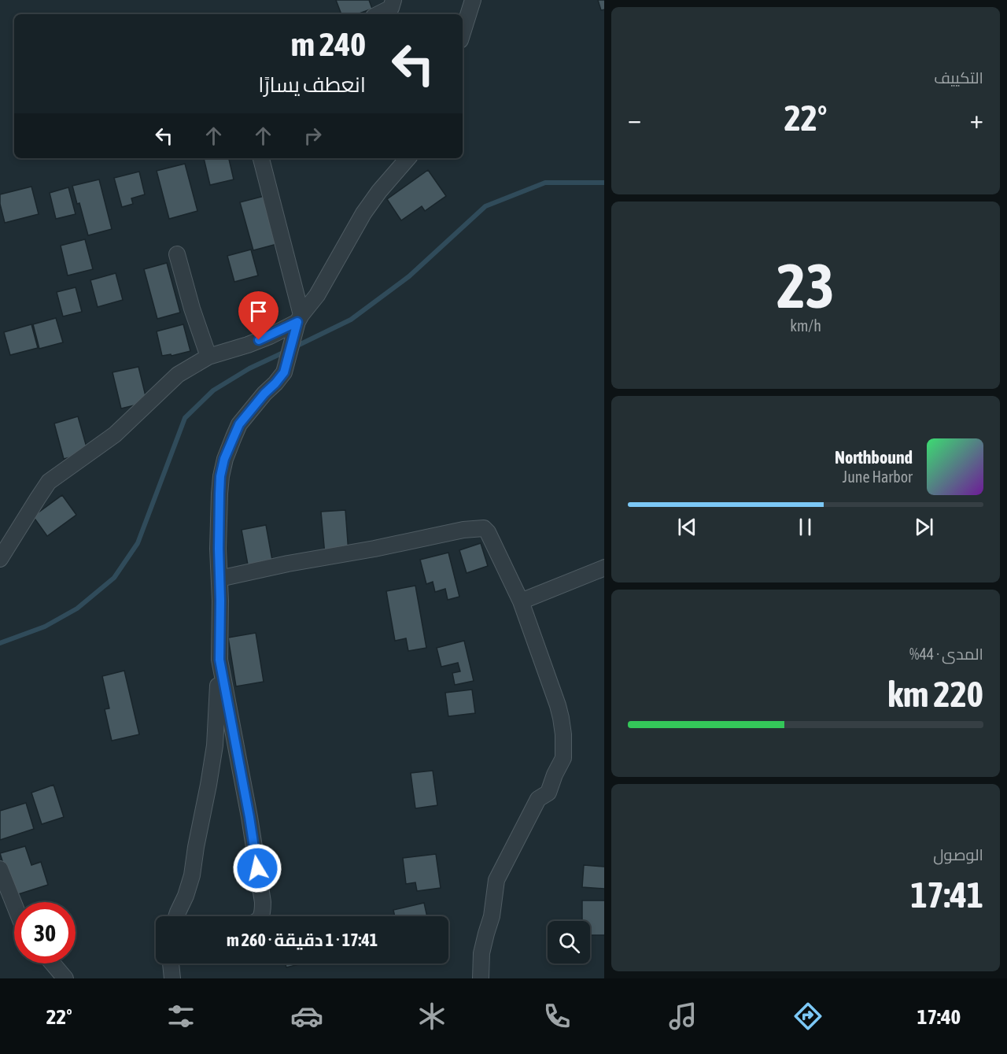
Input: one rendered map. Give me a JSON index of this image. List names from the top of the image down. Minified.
{"page":{"tile":["التكييف",["23","km/h"],["المدى · 44%","220 km"],["الوصول","17:41"]],"turn":["240 m","انعطف يسارًا"],"heat":["−","22°","+"],"song":["Northbound","June Harbor"],"limit":"30","trip":"17:41 · 1 دقيقة · 260 m","tabs":["17:40","22°"]}}
